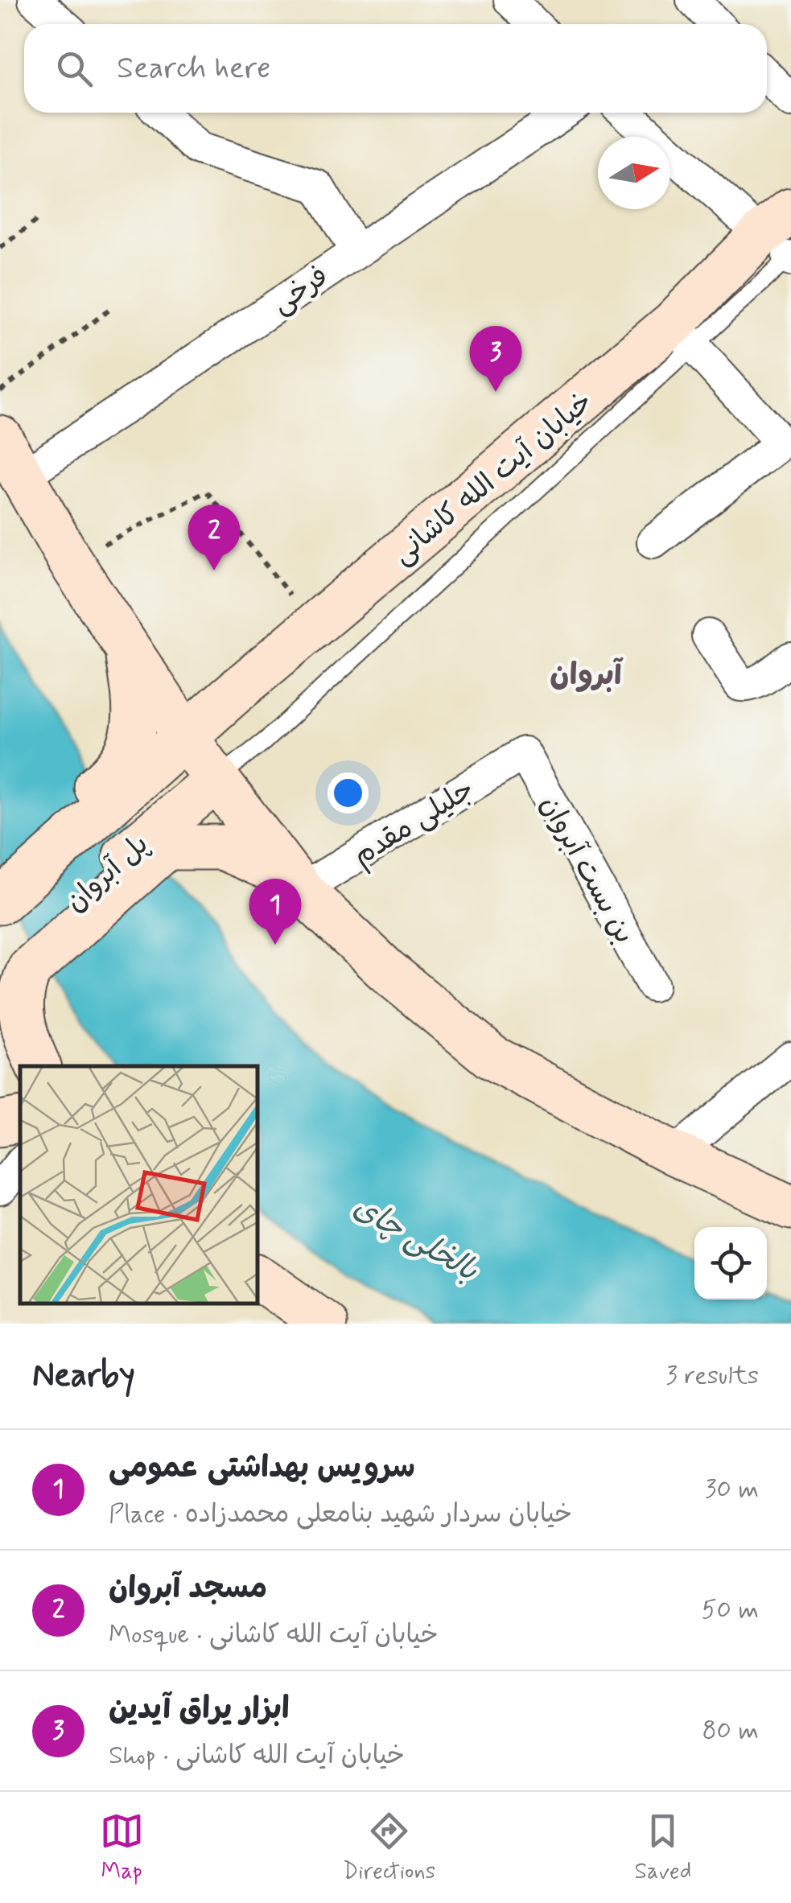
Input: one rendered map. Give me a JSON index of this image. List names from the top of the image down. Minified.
{"streets":{"main road":["خیابان آیت الله کاشانی","پل آبروان"],"street":["فرخی","جلیلی مقدم","بن بست آبروان"]},"crossings":[["خیابان آیت الله کاشانی","پل آبروان"],["جلیلی مقدم","بن بست آبروان"]],"districts":["آبروان"],"water":["بالخلی چای"],"north":"right","page":{"search":"Search here","pins":["3","2","1"],"heading":["Nearby","3 results"],"list":[{"mark":"1","name":"سرویس بهداشتی عمومی","note":"Place · خیابان سردار شهید بنامعلی محمدزاده","value":"30 m"},{"mark":"2","name":"مسجد آبروان","note":"Mosque · خیابان آیت الله کاشانی","value":"50 m"},{"mark":"3","name":"ابزار یراق آیدین","note":"Shop · خیابان آیت الله کاشانی","value":"80 m"}],"nav":["Map","Directions","Saved"]}}
